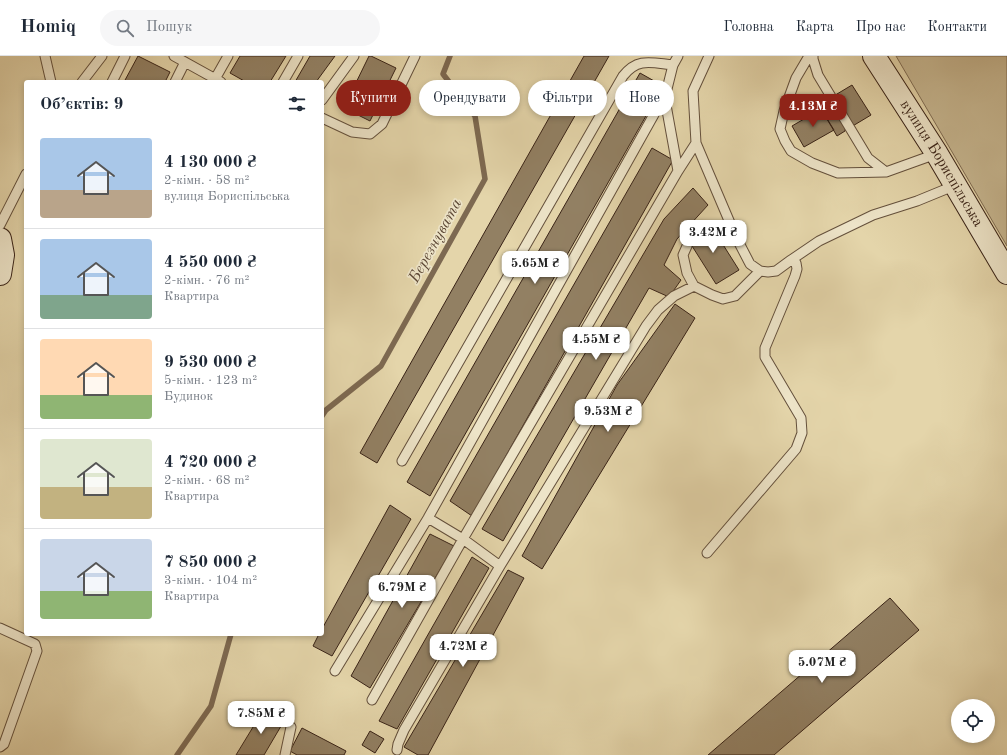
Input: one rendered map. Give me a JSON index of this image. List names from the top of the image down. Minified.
{"streets":{"main road":["вулиця Бориспільська"]},"water":["Березнувата"],"page":{"header":"Homiq","search":"Пошук","nav":["Головна","Карта","Про нас","Контакти"],"chip":["Купити","Орендувати","Фільтри","Нове"],"heading":"Об’єктів: 9","price":["4.13M ₴","3.42M ₴","5.65M ₴","4.55M ₴","9.53M ₴","6.79M ₴","4.72M ₴","5.07M ₴","7.85M ₴"],"list":[{"name":"4 130 000 ₴","note":"2-кімн. · 58 m² · вулиця Бориспільська"},{"name":"4 550 000 ₴","note":"2-кімн. · 76 m² · Квартира"},{"name":"9 530 000 ₴","note":"5-кімн. · 123 m² · Будинок"},{"name":"4 720 000 ₴","note":"2-кімн. · 68 m² · Квартира"},{"name":"7 850 000 ₴","note":"3-кімн. · 104 m² · Квартира"}]}}
